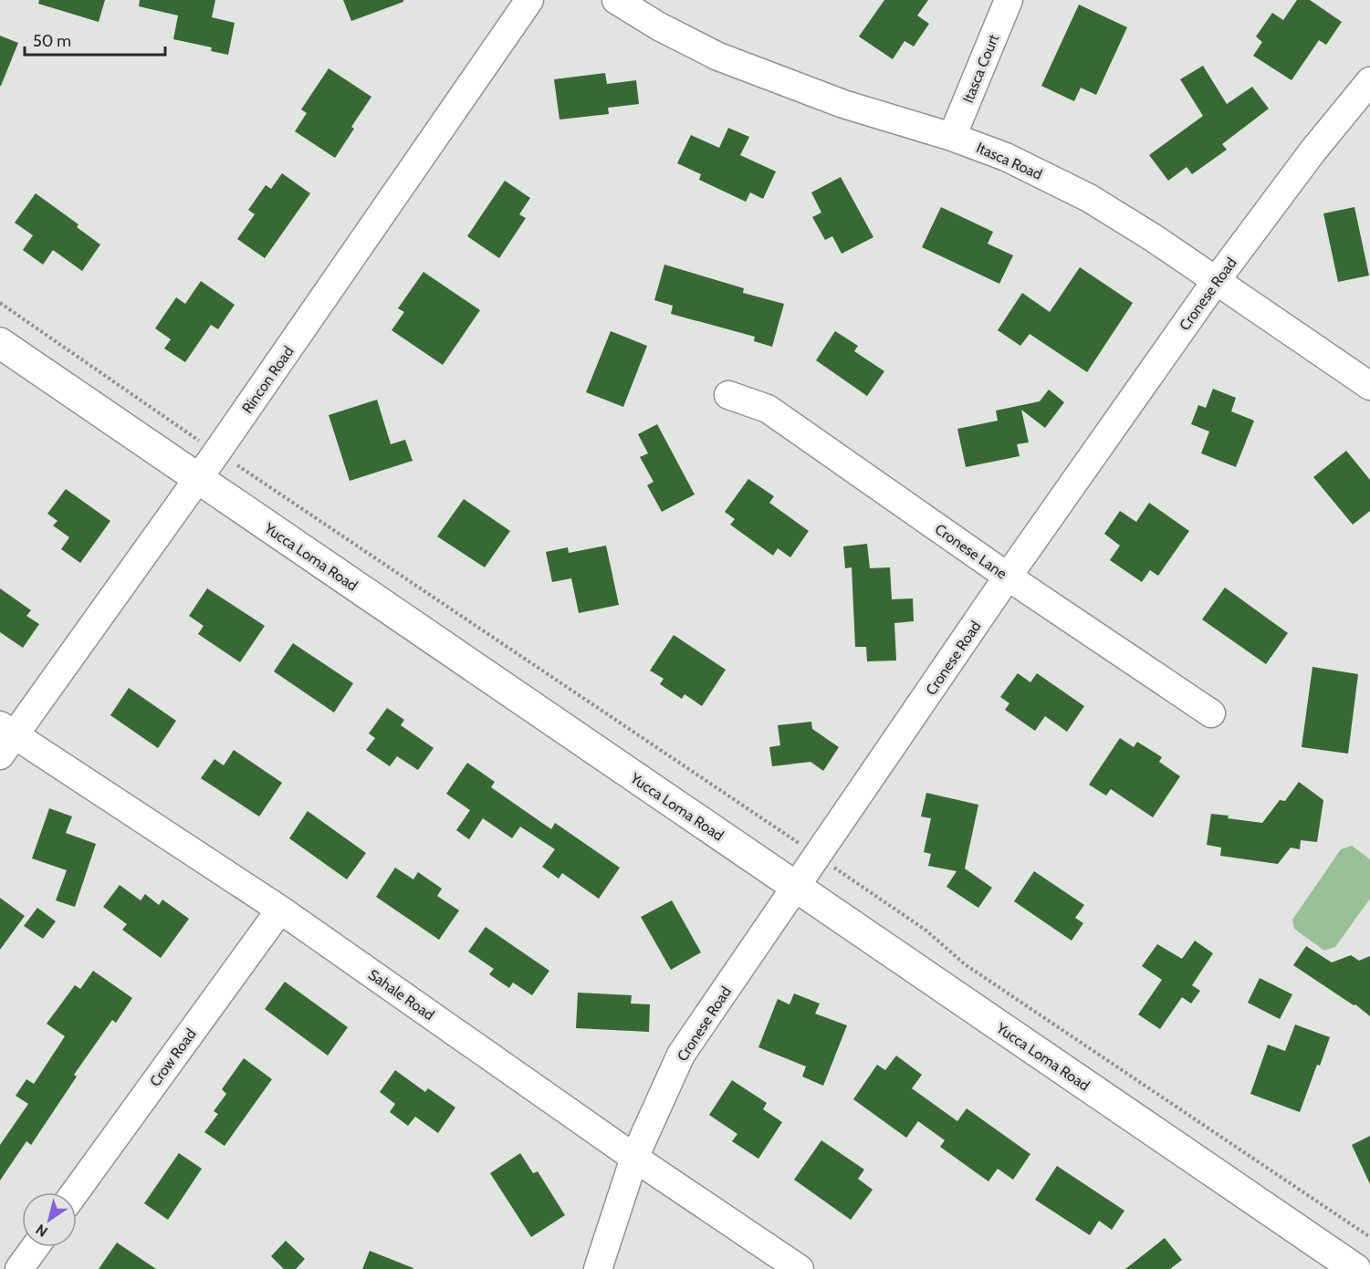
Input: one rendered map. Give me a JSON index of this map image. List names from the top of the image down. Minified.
{"streets":{"main road":["Yucca Loma Road"],"street":["Itasca Court","Itasca Road","Cronese Road","Rincon Road","Cronese Lane","Sahale Road","Crow Road"]},"crossings":[["Itasca Court","Itasca Road"],["Itasca Road","Cronese Road"],["Cronese Road","Cronese Lane"],["Cronese Road","Yucca Loma Road"],["Cronese Road","Sahale Road"],["Rincon Road","Yucca Loma Road"],["Rincon Road","Sahale Road"],["Sahale Road","Crow Road"]],"scale_bar":"50 m","north":"bottom left"}
